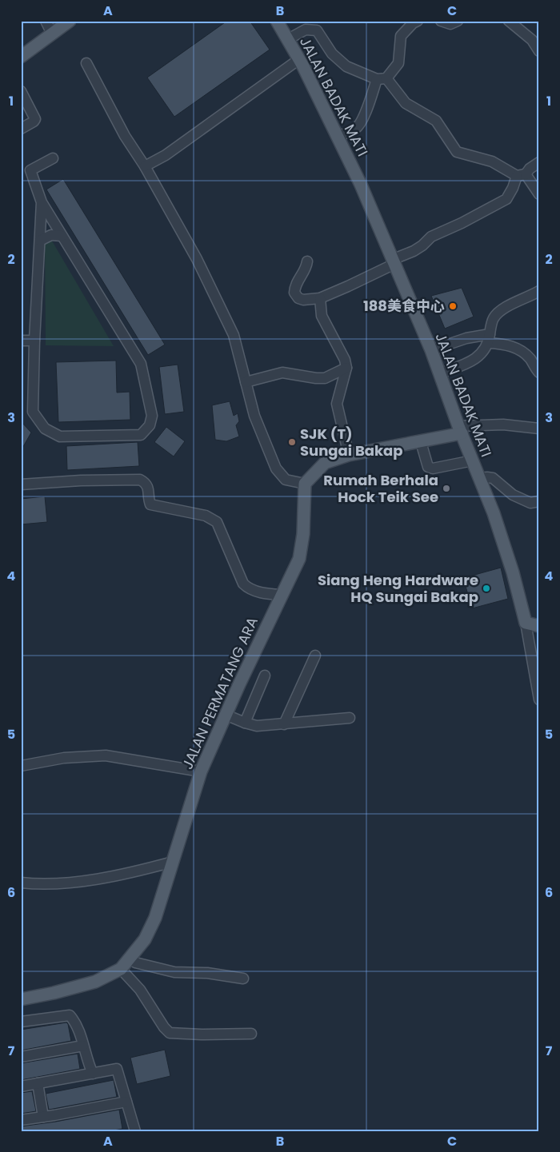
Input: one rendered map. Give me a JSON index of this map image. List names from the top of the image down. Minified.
{"streets":{"main road":["JALAN BADAK MATI","JALAN PERMATANG ARA"]},"places":["188美食中心","SJK (T) Sungai Bakap","Rumah Berhala Hock Teik See","Siang Heng Hardware HQ Sungai Bakap"],"grid":{"columns":["A","B","C"],"rows":["1","2","3","4","5","6","7"]}}
